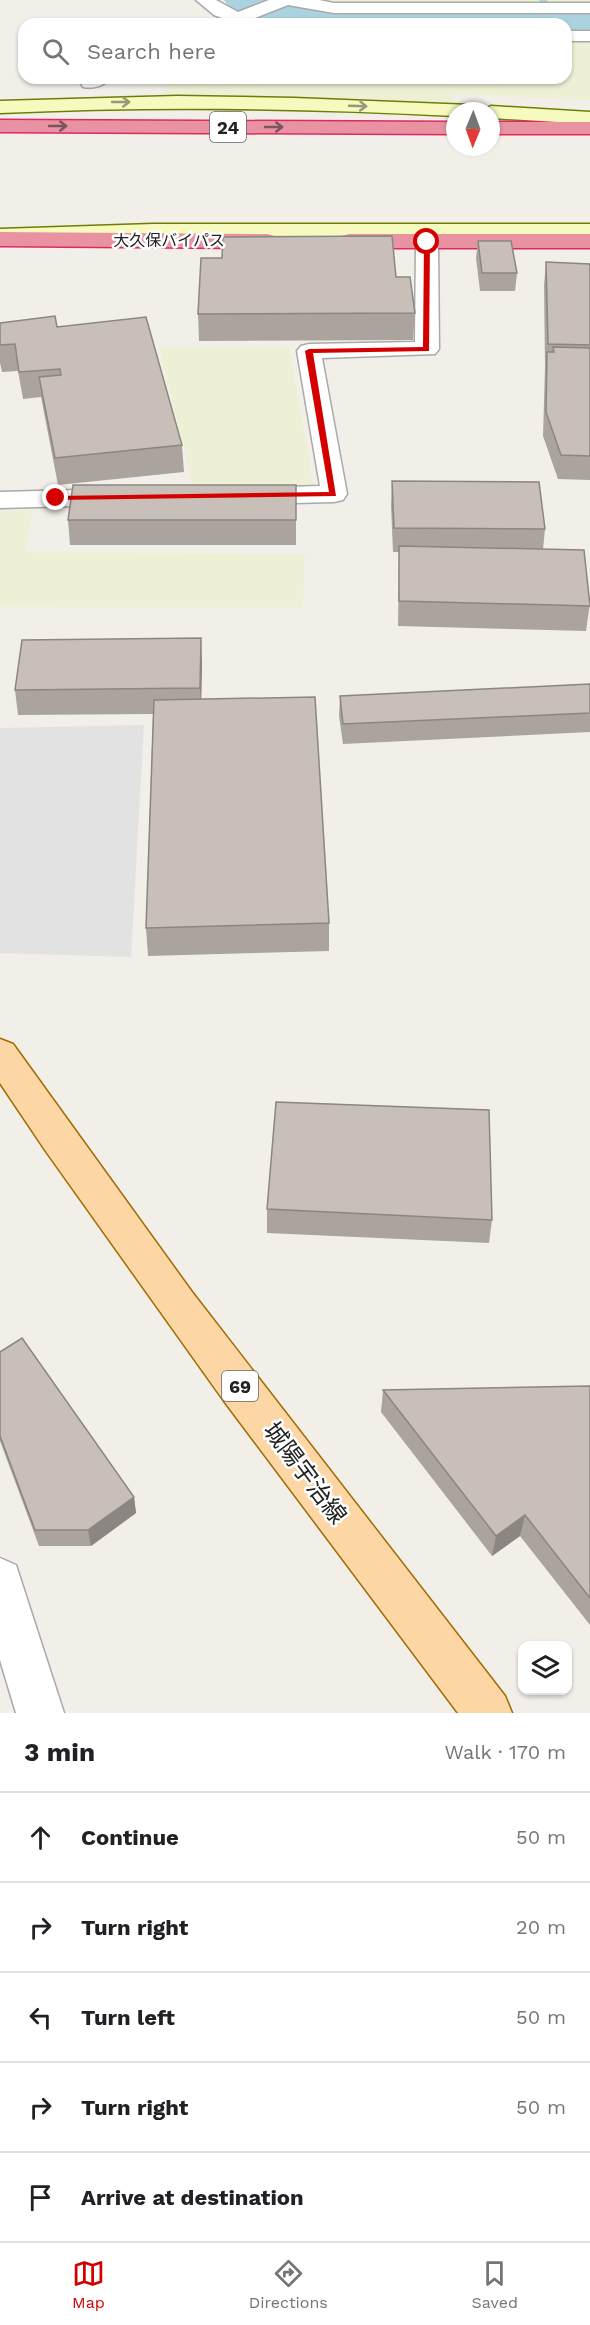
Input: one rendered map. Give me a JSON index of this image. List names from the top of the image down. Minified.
{"streets":{"highway":["24","大久保バイパス"],"main road":["69","城陽宇治線"]},"north":"bottom","page":{"search":"Search here","heading":["3 min","Walk · 170 m"],"list":[["Continue","50 m"],["Turn right","20 m"],["Turn left","50 m"],["Turn right","50 m"],"Arrive at destination"],"nav":["Map","Directions","Saved"]}}
